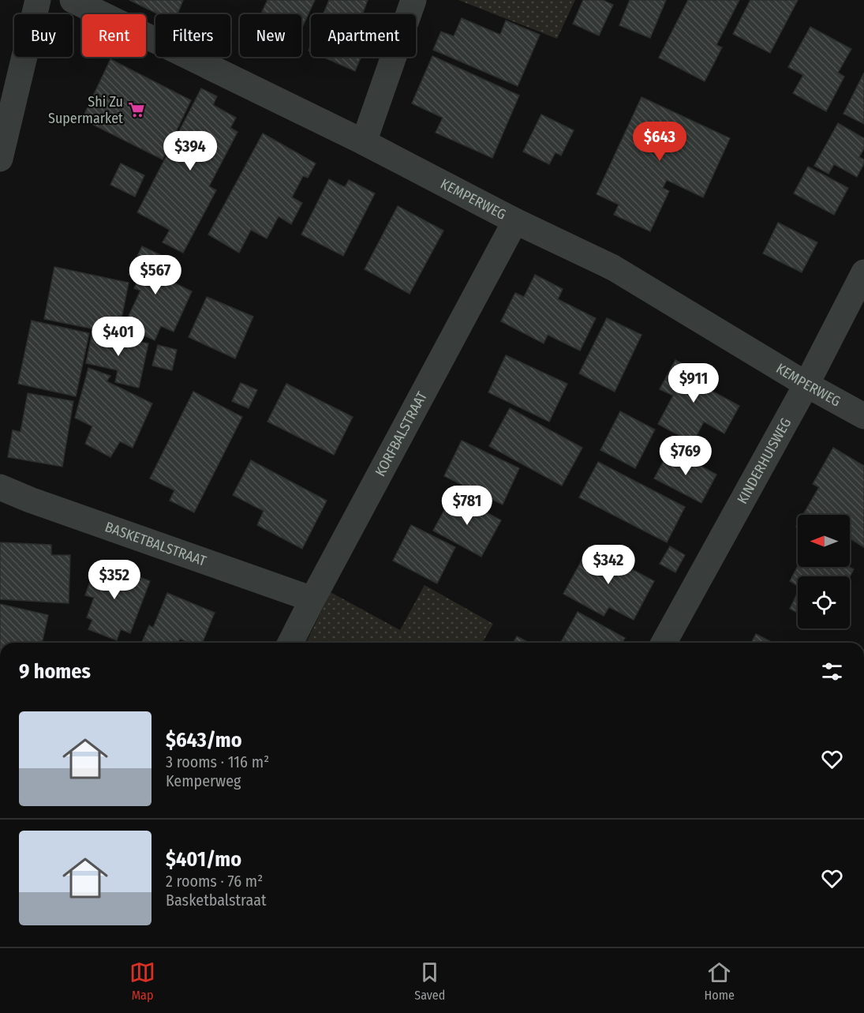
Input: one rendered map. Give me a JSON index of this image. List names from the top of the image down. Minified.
{"streets":{"street":["KEMPERWEG","KORFBALSTRAAT","KINDERHUISWEG","BASKETBALSTRAAT"]},"crossings":[["KEMPERWEG","KORFBALSTRAAT"],["KEMPERWEG","KINDERHUISWEG"],["KORFBALSTRAAT","BASKETBALSTRAAT"]],"places":{"supermarket":["Shi Zu Supermarket"]},"north":"left","page":{"chip":["Buy","Rent","Filters","New","Apartment"],"price":["$643","$394","$567","$401","$911","$769","$781","$342","$352"],"heading":"9 homes","list":[{"name":"$643/mo","note":"3 rooms · 116 m² · Kemperweg"},{"name":"$401/mo","note":"2 rooms · 76 m² · Basketbalstraat"}],"tabs":["Map","Saved","Home"]}}
